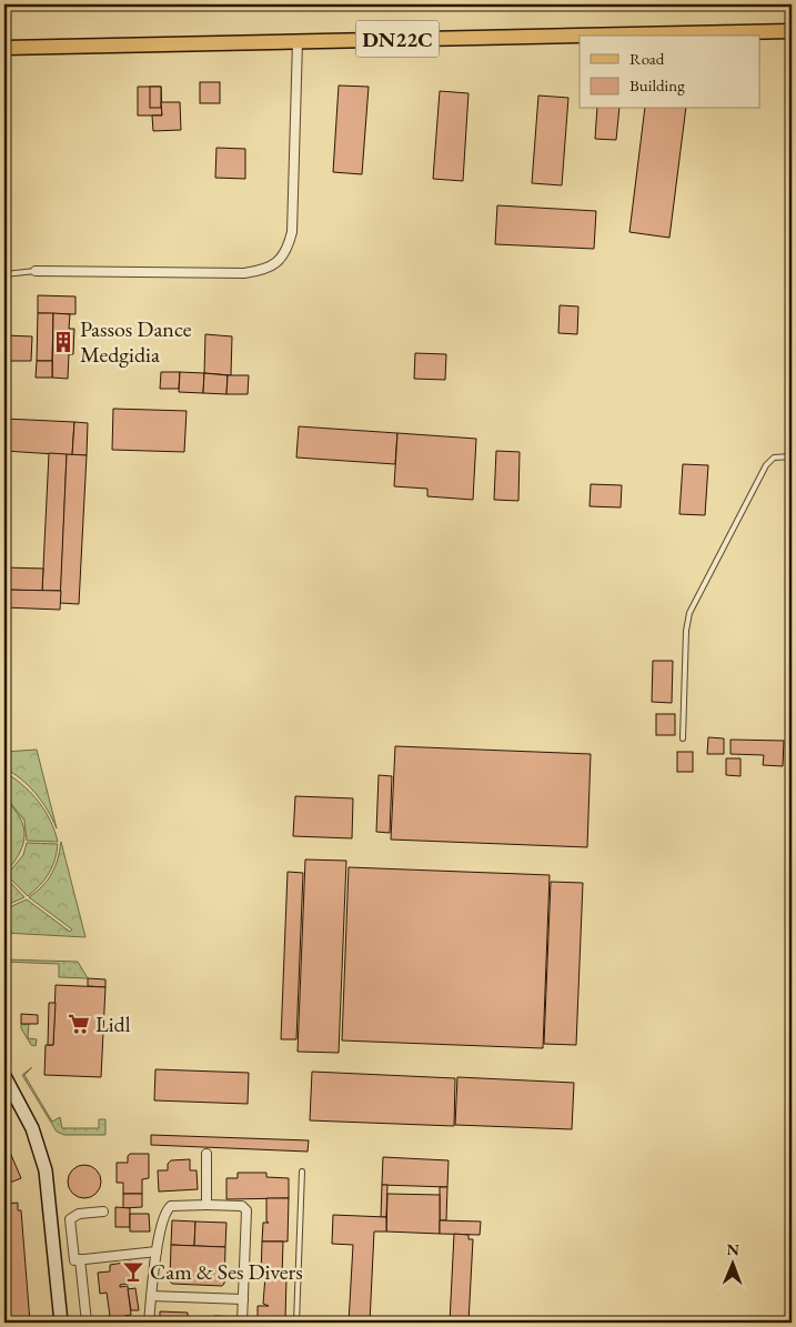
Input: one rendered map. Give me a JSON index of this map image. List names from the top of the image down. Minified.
{"streets":{"main road":["DN22C"]},"places":{"building":["Passos Dance Medgidia"],"supermarket":["Lidl"],"bar":["Cam & Ses Divers"]},"legend":["Road","Building"],"north":"top"}
